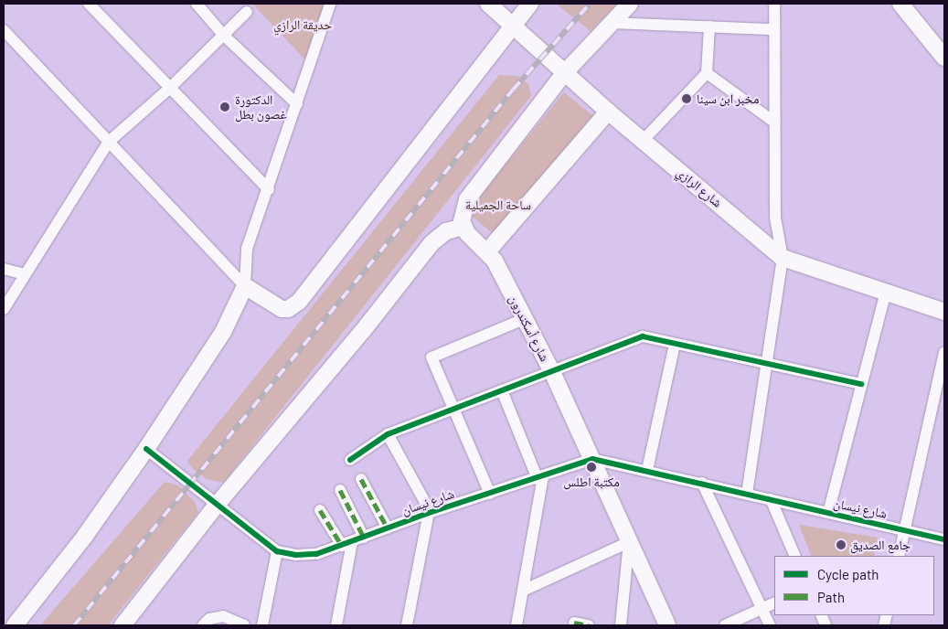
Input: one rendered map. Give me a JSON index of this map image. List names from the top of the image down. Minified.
{"streets":{"main road":["شارع الرازي","شارع أسكندرون"],"street":["شارع نيسان"]},"crossings":[["شارع أسكندرون","شارع نيسان"]],"parks":["حديقة الرازي","ساحة الجميلية"],"places":["مخبر ابن سينا","الدكتورة غصون بطل","مكتبة اطلس","جامع الصديق"],"legend":["Cycle path","Path"]}
